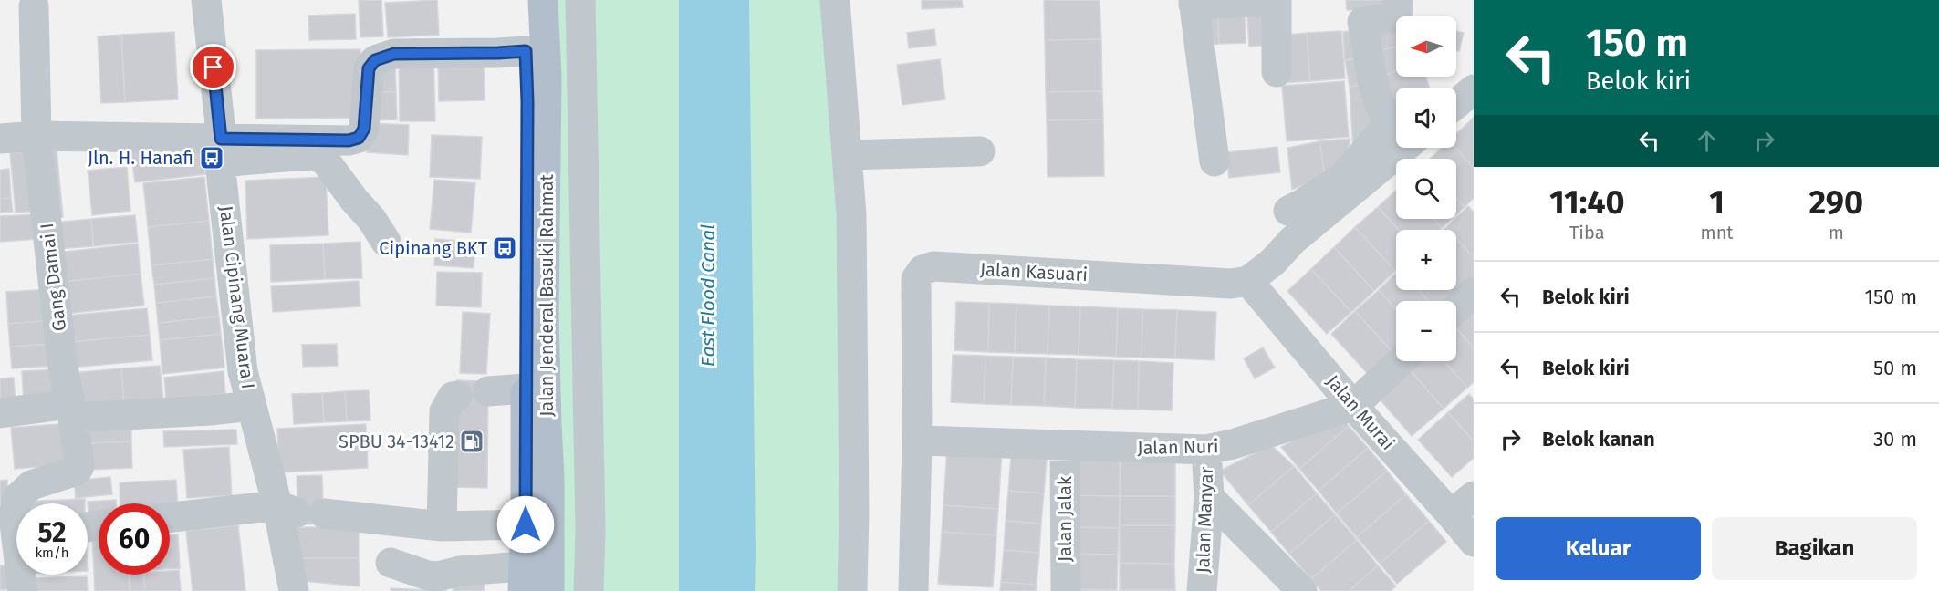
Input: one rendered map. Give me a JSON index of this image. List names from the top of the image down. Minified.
{"streets":{"main road":["Jalan Jenderal Basuki Rahmat"],"street":["Jalan Kasuari","Gang Damai I","Jalan Cipinang Muara I","Jalan Murai","Jalan Nuri","Jalan Jalak","Jalan Manyar"]},"crossings":[["Jalan Kasuari","Jalan Murai"],["Jalan Kasuari","Jalan Nuri"],["Jalan Murai","Jalan Nuri"],["Jalan Nuri","Jalan Jalak"],["Jalan Nuri","Jalan Manyar"]],"water":["East Flood Canal"],"places":{"bus stop":["Jln. H. Hanafi","Cipinang BKT"],"fuel station":["SPBU 34-13412"]},"north":"left","page":{"turn":["150 m","Belok kiri"],"map_buttons":["+","−"],"eta":["11:40","Tiba","1","mnt","290","m"],"list":[{"name":"Belok kiri","value":"150 m"},{"name":"Belok kiri","value":"50 m"},{"name":"Belok kanan","value":"30 m"}],"speed":"52 km/h","limit":"60","buttons":["Keluar","Bagikan"]}}
